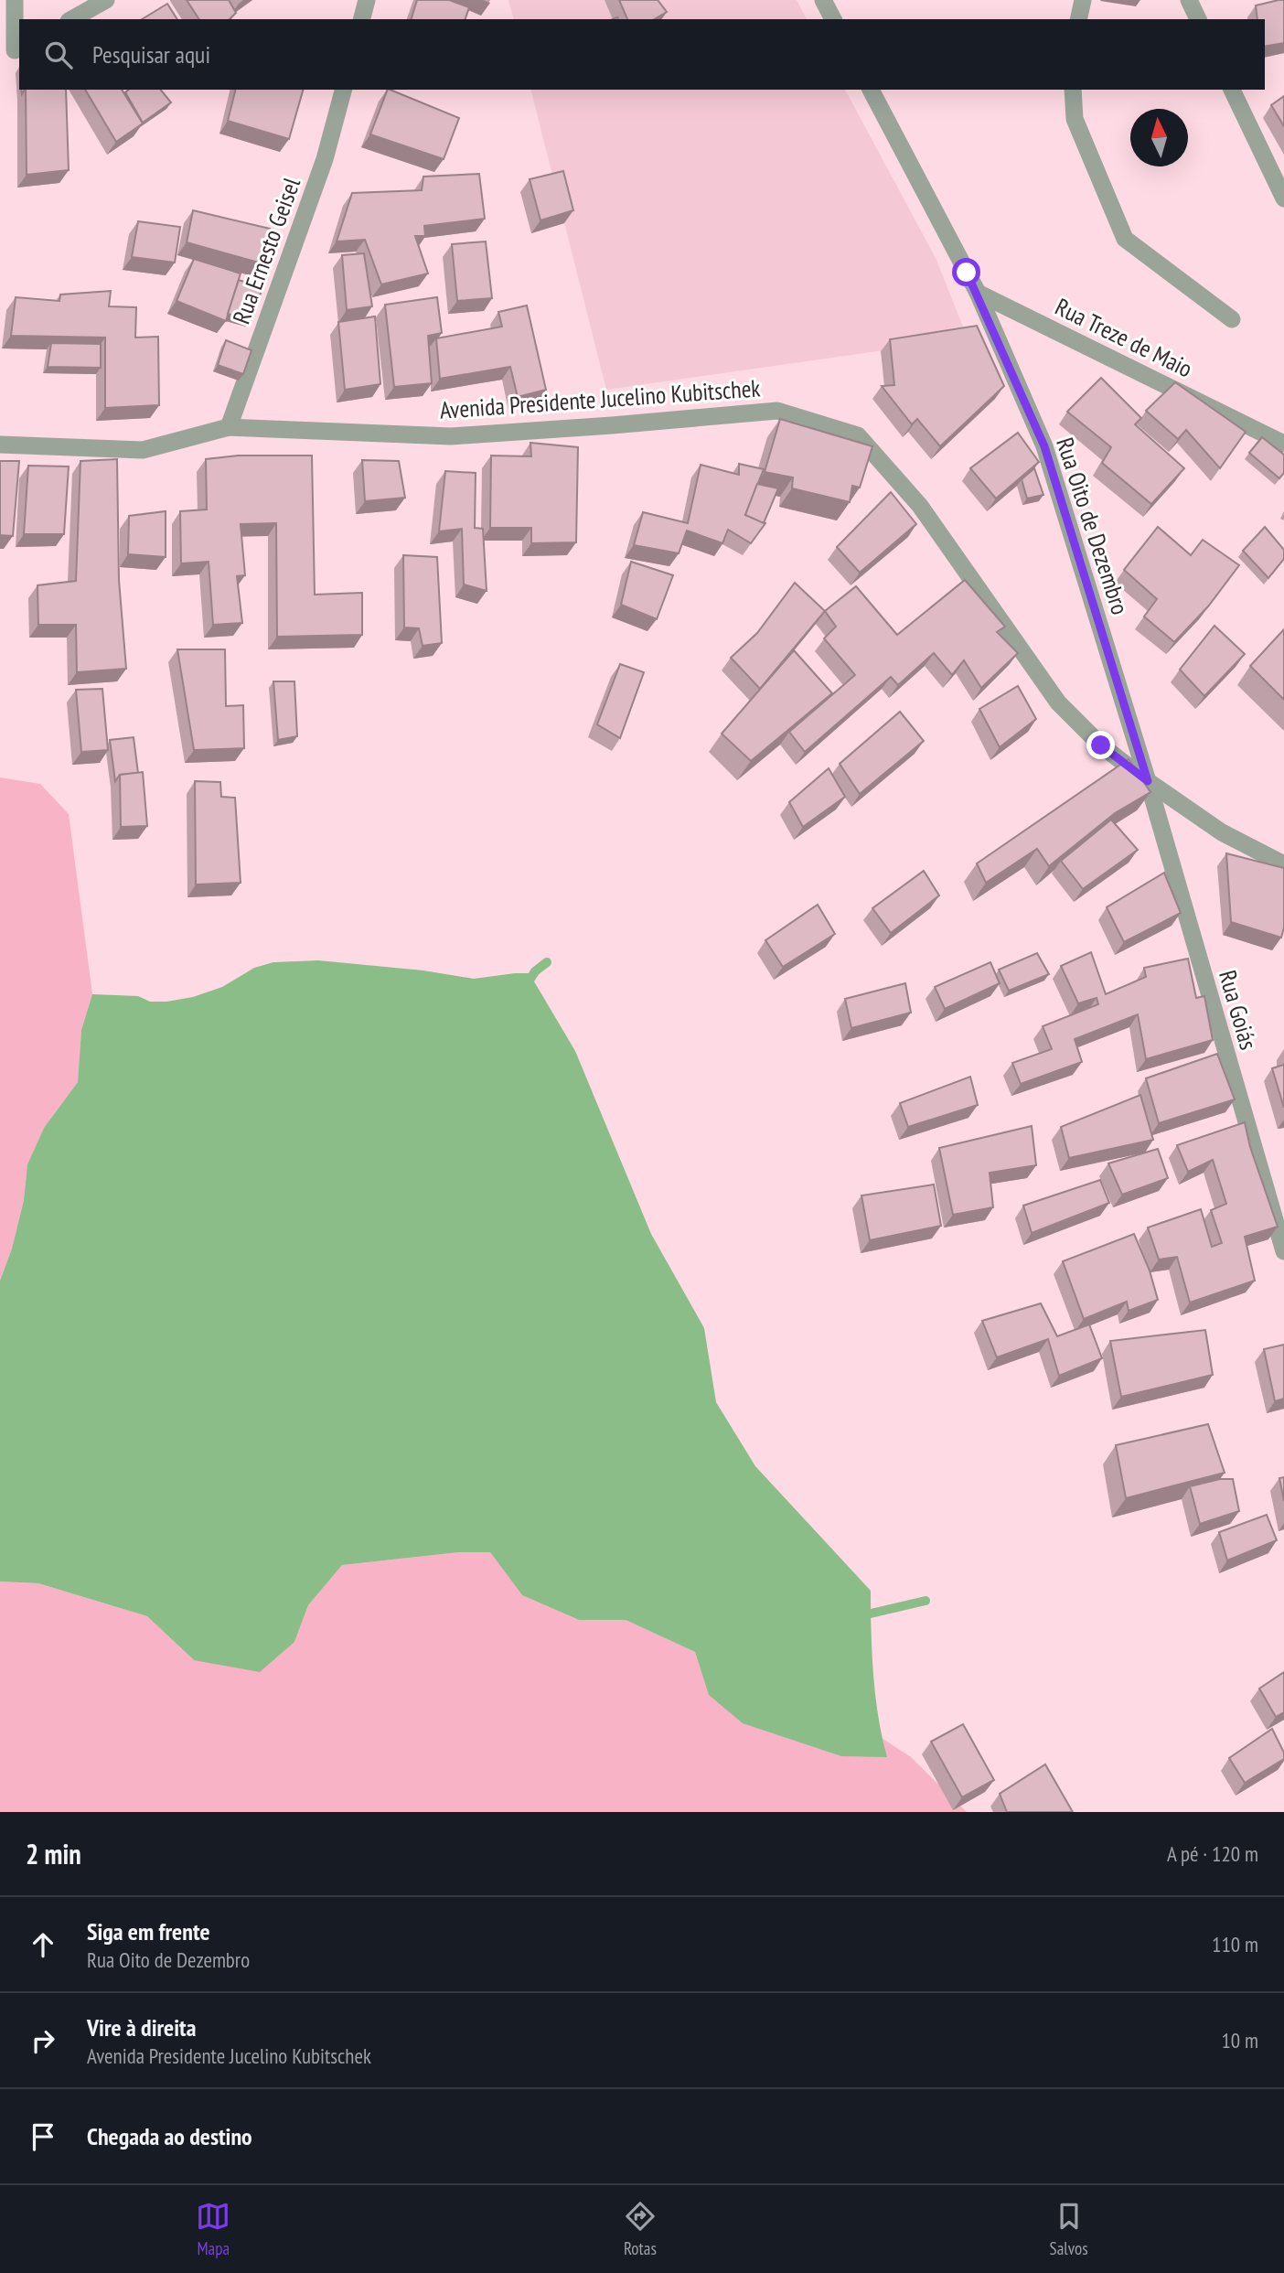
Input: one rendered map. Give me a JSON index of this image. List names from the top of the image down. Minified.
{"streets":{"street":["Rua Ernesto Geisel","Rua Treze de Maio","Avenida Presidente Jucelino Kubitschek","Rua Oito de Dezembro","Rua Goiás"]},"crossings":[["Rua Ernesto Geisel","Avenida Presidente Jucelino Kubitschek"],["Rua Treze de Maio","Rua Oito de Dezembro"],["Avenida Presidente Jucelino Kubitschek","Rua Oito de Dezembro"],["Avenida Presidente Jucelino Kubitschek","Rua Goiás"],["Rua Oito de Dezembro","Rua Goiás"]],"north":"top","page":{"search":"Pesquisar aqui","heading":["2 min","A pé · 120 m"],"list":[["Siga em frente","Rua Oito de Dezembro","110 m"],["Vire à direita","Avenida Presidente Jucelino Kubitschek","10 m"],"Chegada ao destino"],"nav":["Mapa","Rotas","Salvos"]}}
